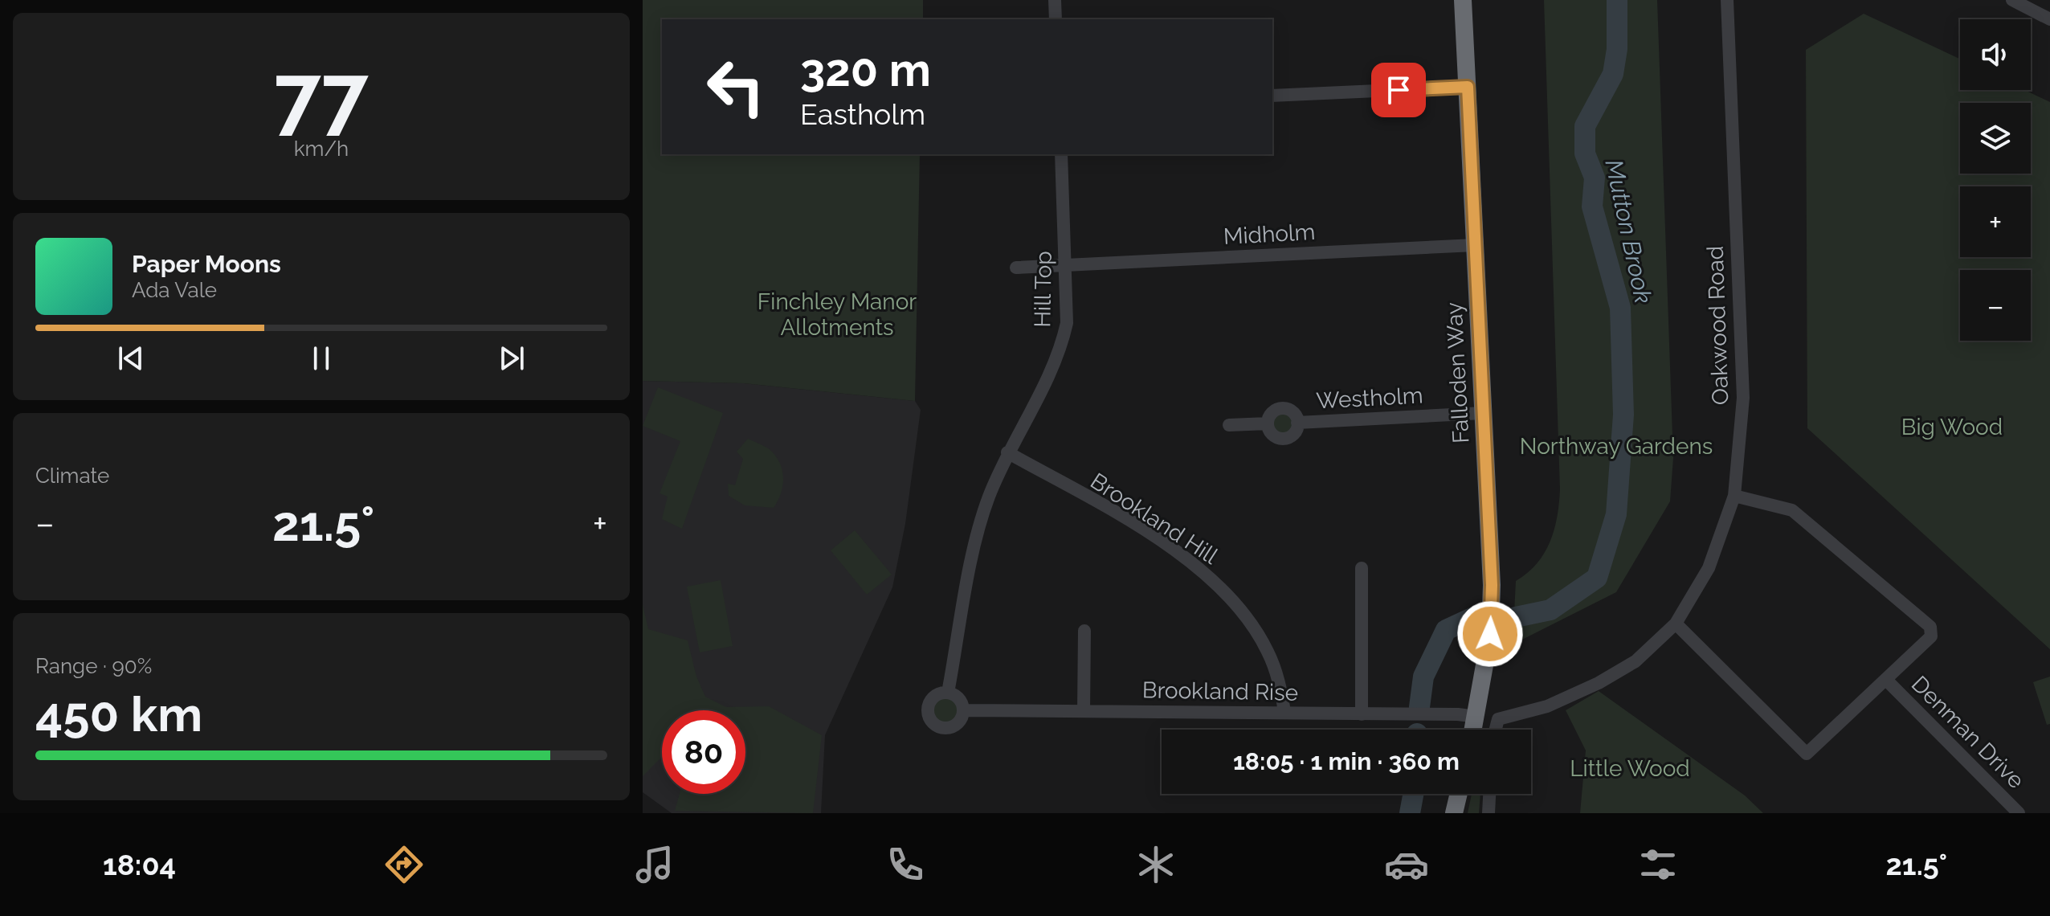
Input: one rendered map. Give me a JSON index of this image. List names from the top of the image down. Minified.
{"streets":{"highway":["Falloden Way"],"street":["Midholm","Hill Top","Oakwood Road","Westholm","Brookland Hill","Brookland Rise","Denman Drive"]},"crossings":[["Midholm","Hill Top"],["Midholm","Falloden Way"],["Hill Top","Brookland Hill"],["Falloden Way","Westholm"],["Falloden Way","Brookland Rise"],["Brookland Hill","Brookland Rise"]],"water":["Mutton Brook"],"parks":["Finchley Manor Allotments","Big Wood","Northway Gardens","Little Wood"],"page":{"tile":[["77","km/h"],"Climate",["Range · 90%","450 km"]],"map_buttons":["+","−"],"turn":["320 m","Eastholm"],"song":["Paper Moons","Ada Vale"],"heat":["−","21.5°","+"],"limit":"80","trip":"18:05 · 1 min · 360 m","tabs":["18:04","21.5°"]}}
